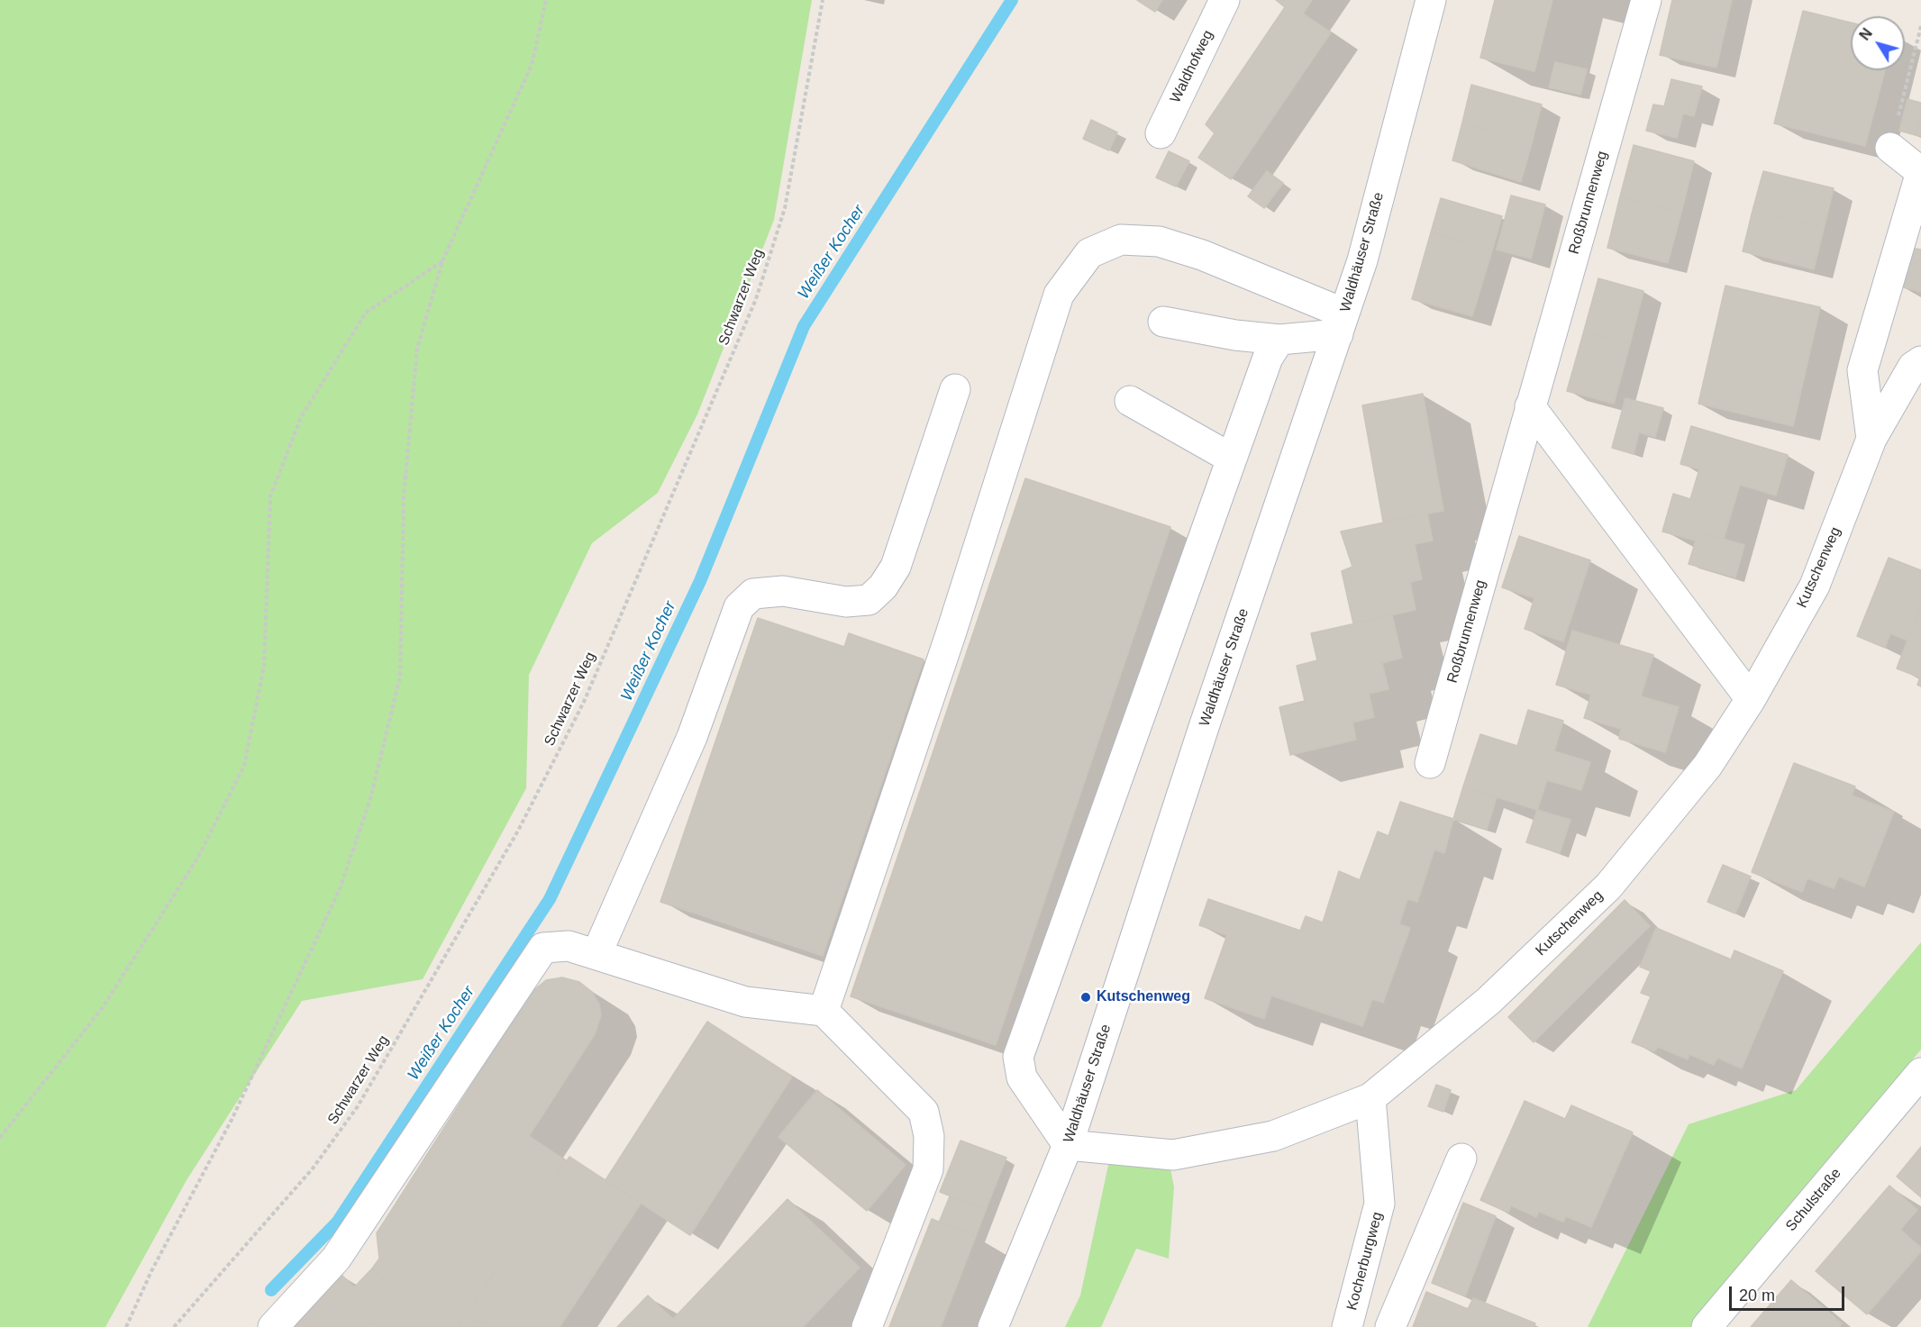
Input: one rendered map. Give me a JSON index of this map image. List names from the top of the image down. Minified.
{"streets":{"street":["Waldhofweg","Roßbrunnenweg","Waldhäuser Straße","Kutschenweg","Schulstraße","Kocherburgweg"],"path":["Schwarzer Weg"]},"crossings":[["Waldhäuser Straße","Kutschenweg"],["Kutschenweg","Kocherburgweg"]],"water":["Weißer Kocher"],"places":["Kutschenweg"],"scale_bar":"20 m","north":"top left"}
